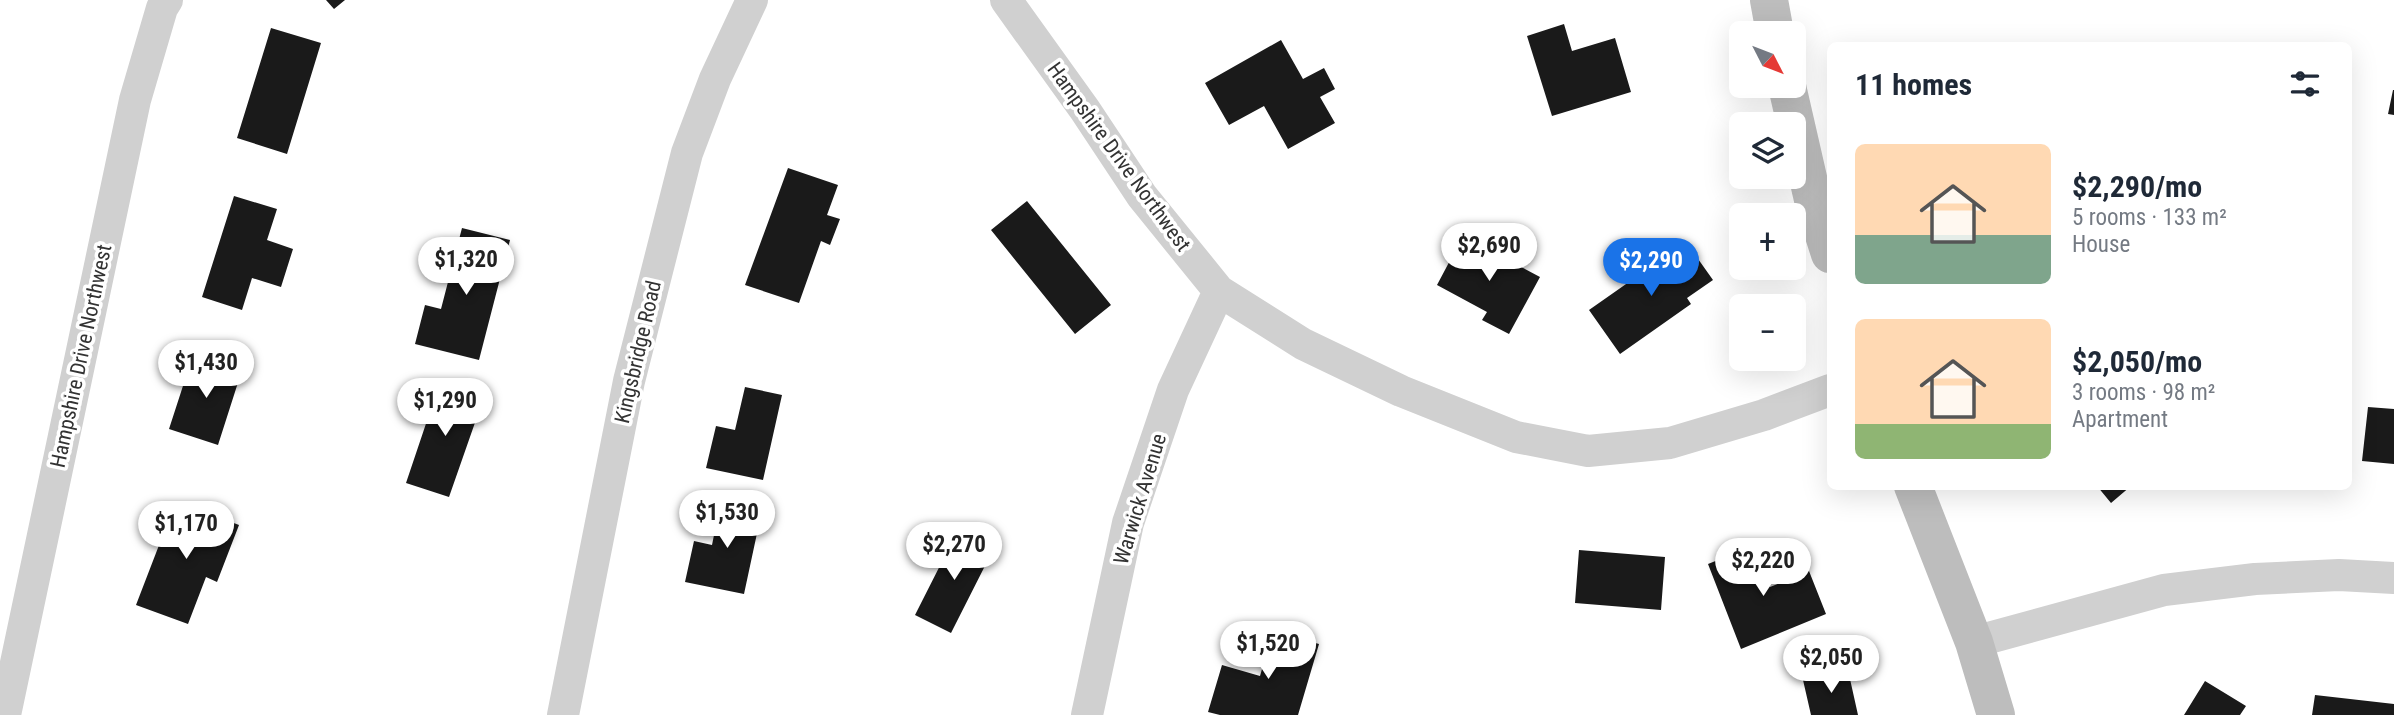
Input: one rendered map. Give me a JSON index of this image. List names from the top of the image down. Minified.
{"streets":{"street":["Hampshire Drive Northwest","Kingsbridge Road","Warwick Avenue"]},"crossings":[["Hampshire Drive Northwest","Warwick Avenue"]],"north":"bottom right","page":{"map_buttons":["+","−"],"heading":"11 homes","list":[{"name":"$2,290/mo","note":"5 rooms · 133 m² · House"},{"name":"$2,050/mo","note":"3 rooms · 98 m² · Apartment"}],"price":["$2,690","$1,320","$2,290","$1,430","$1,290","$1,530","$1,170","$2,270","$2,220","$1,520","$2,050"]}}
